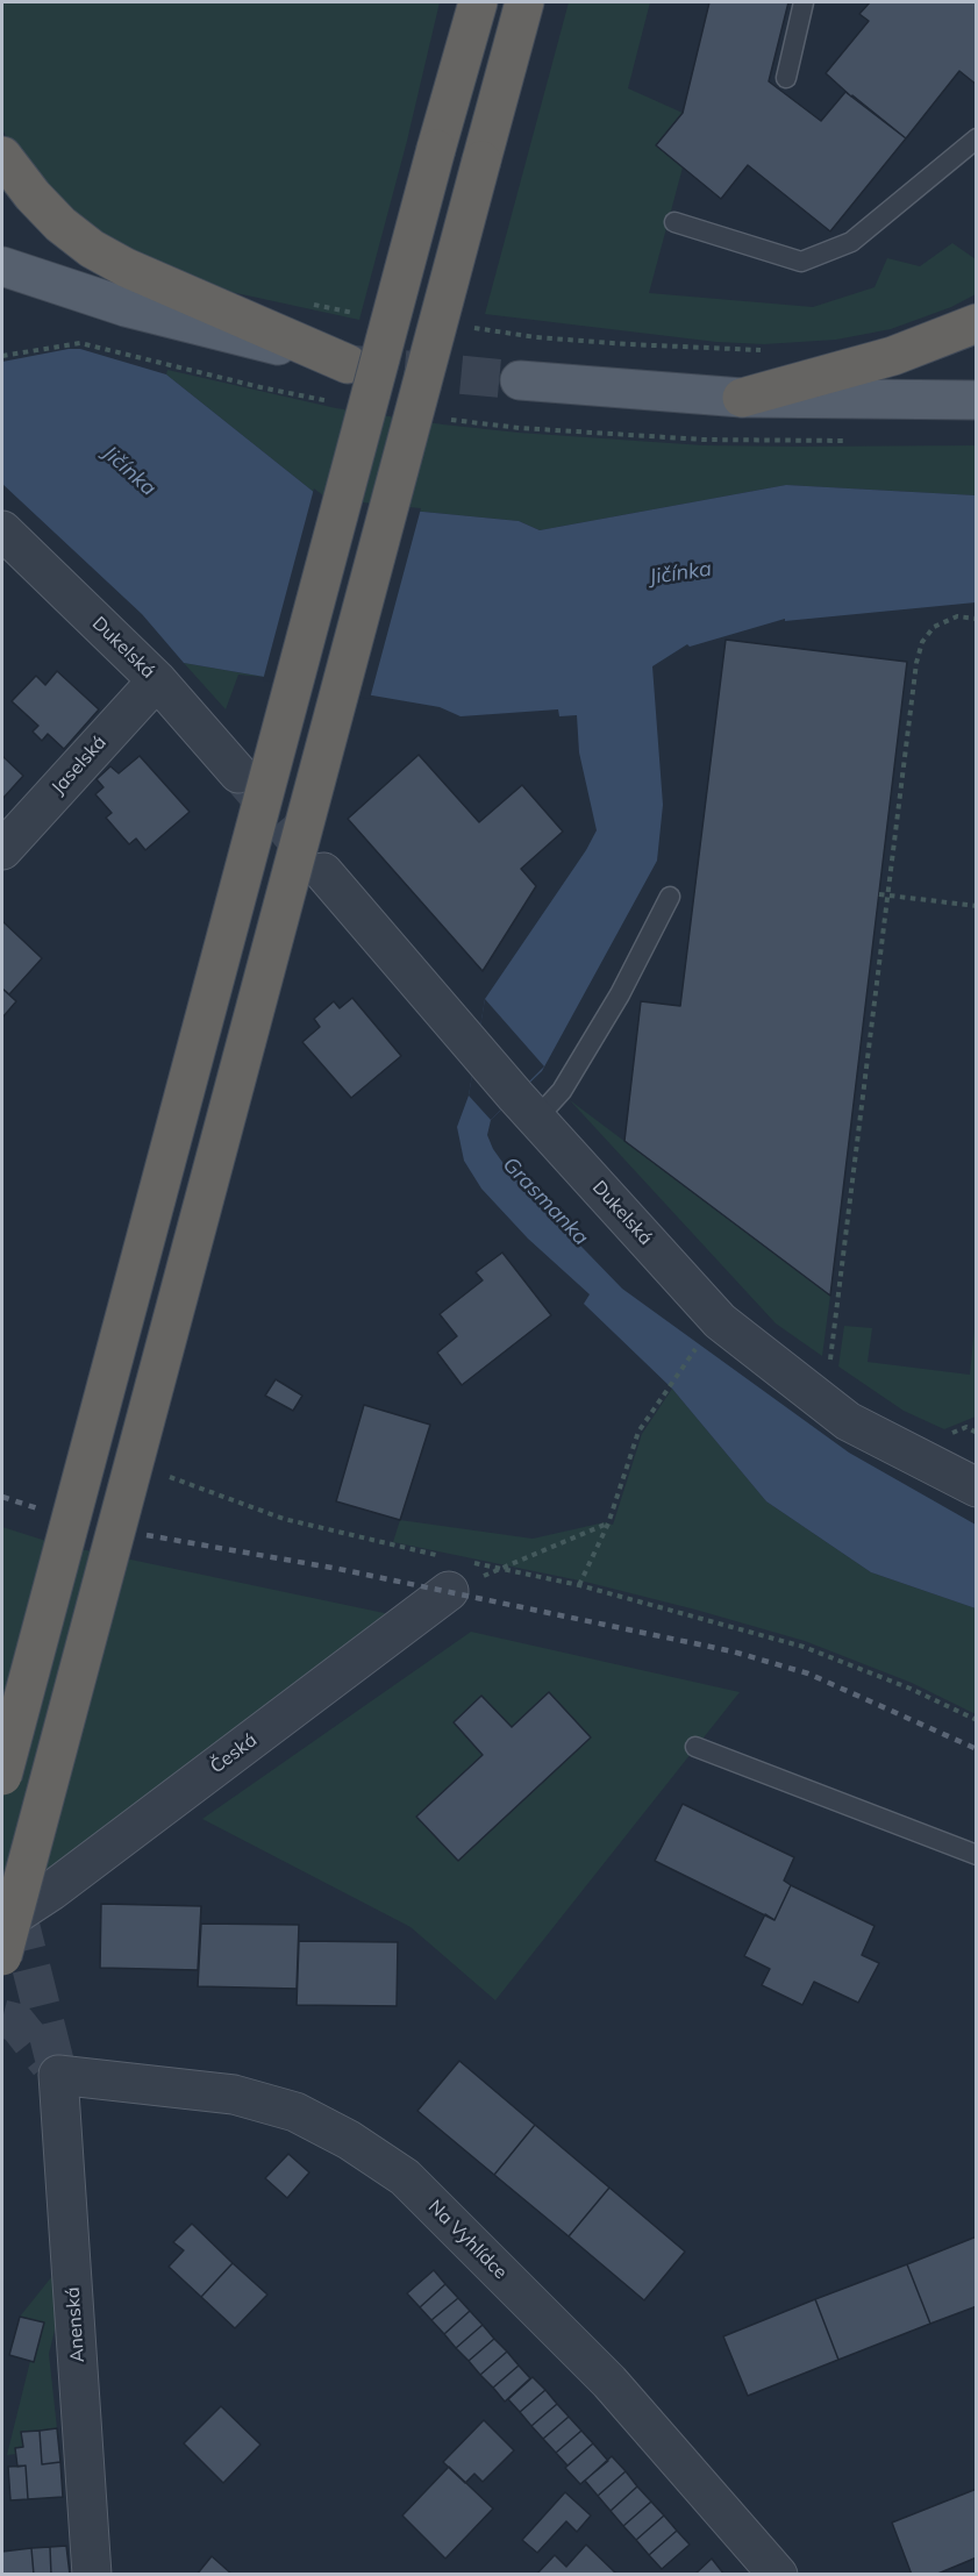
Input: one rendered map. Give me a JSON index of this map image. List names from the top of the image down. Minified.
{"streets":{"street":["Dukelská","Jaselská","Česká","Na Vyhlídce","Anenská"]},"crossings":[["Dukelská","Jaselská"],["Na Vyhlídce","Anenská"]],"water":["Jičínka","Grasmanka"]}
